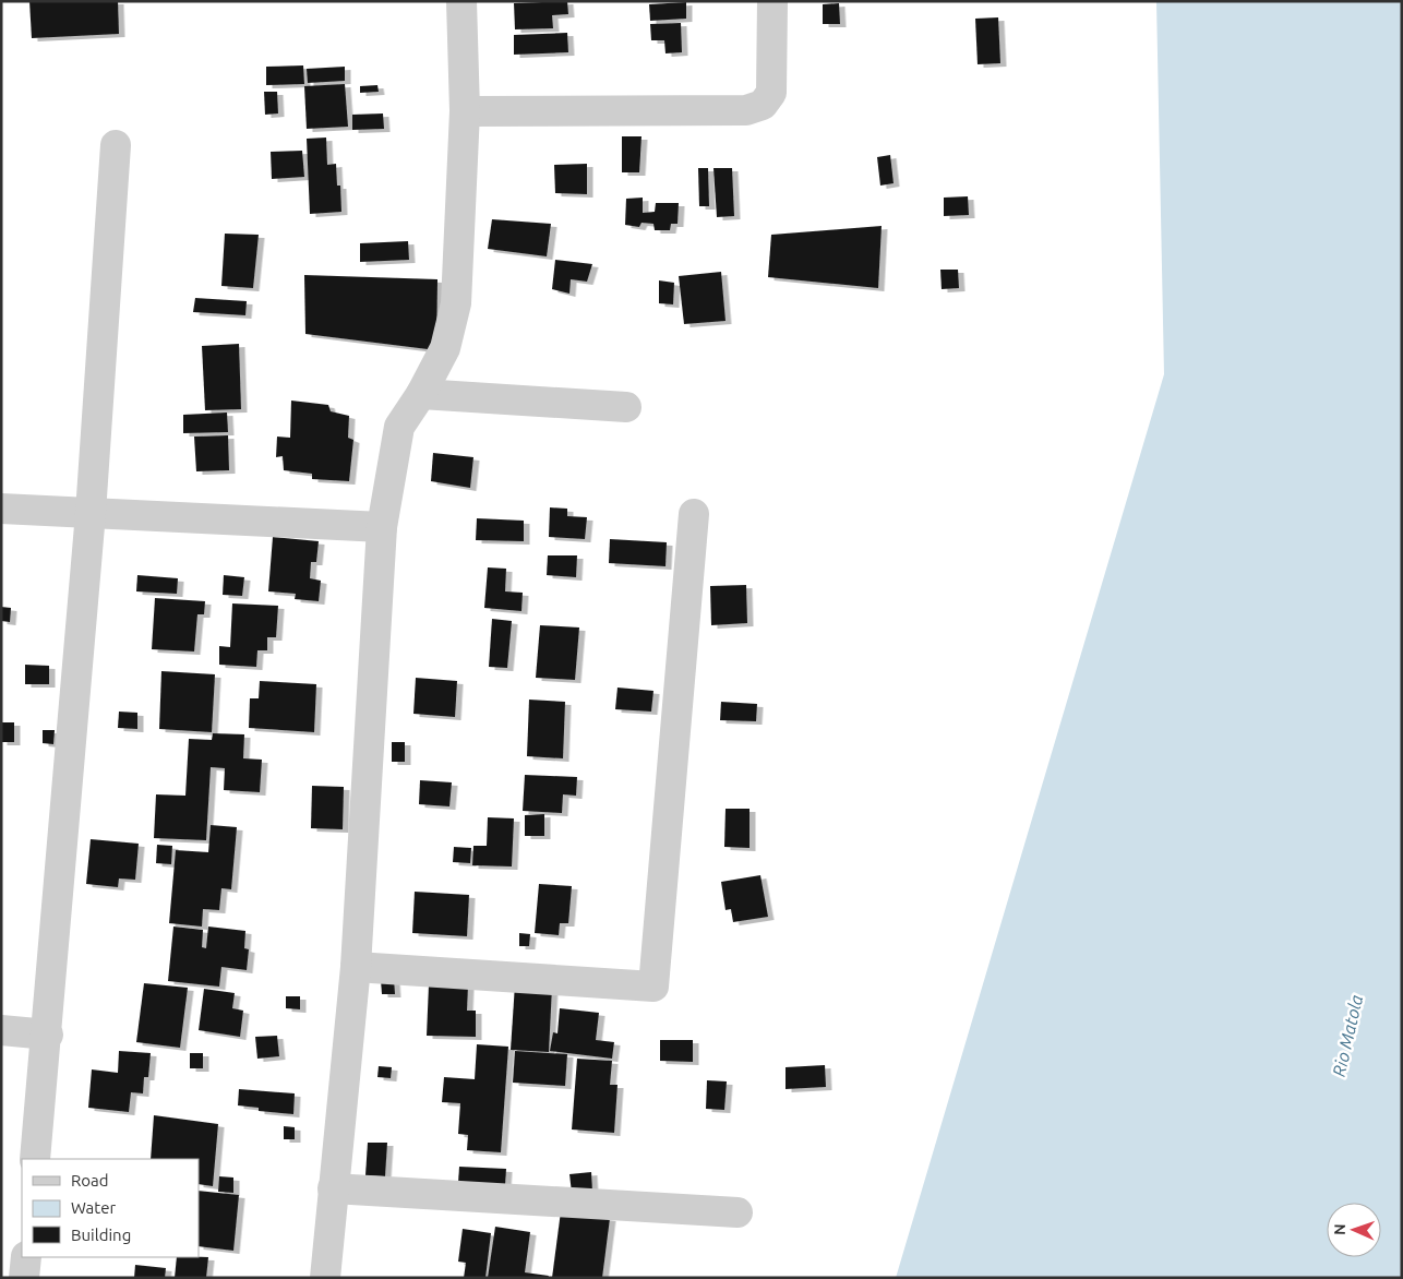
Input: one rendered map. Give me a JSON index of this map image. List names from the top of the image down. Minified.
{"water":["Rio Matola"],"legend":["Road","Water","Building"],"north":"left"}
